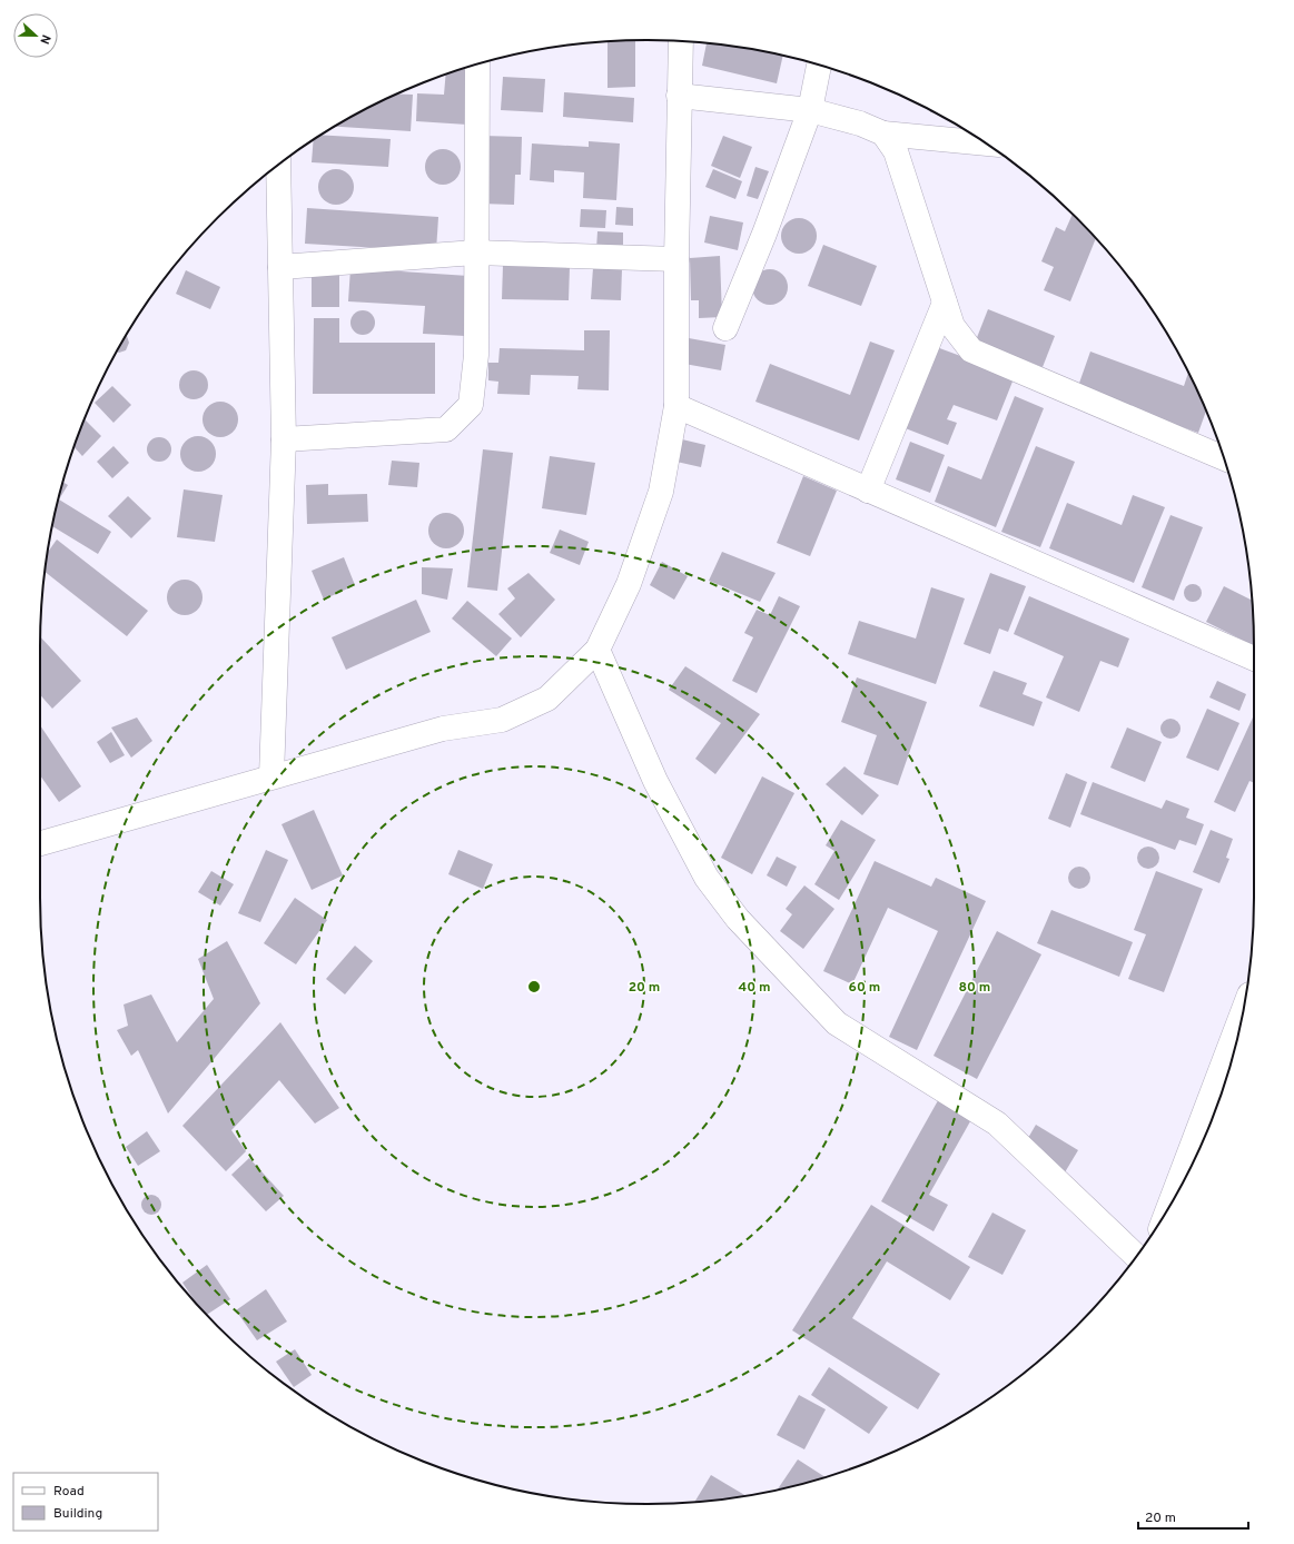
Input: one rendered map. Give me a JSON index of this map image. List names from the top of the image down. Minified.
{"legend":["Road","Building"],"scale_bar":"20 m","north":"right","rings":["20 m","40 m","60 m","80 m"]}
